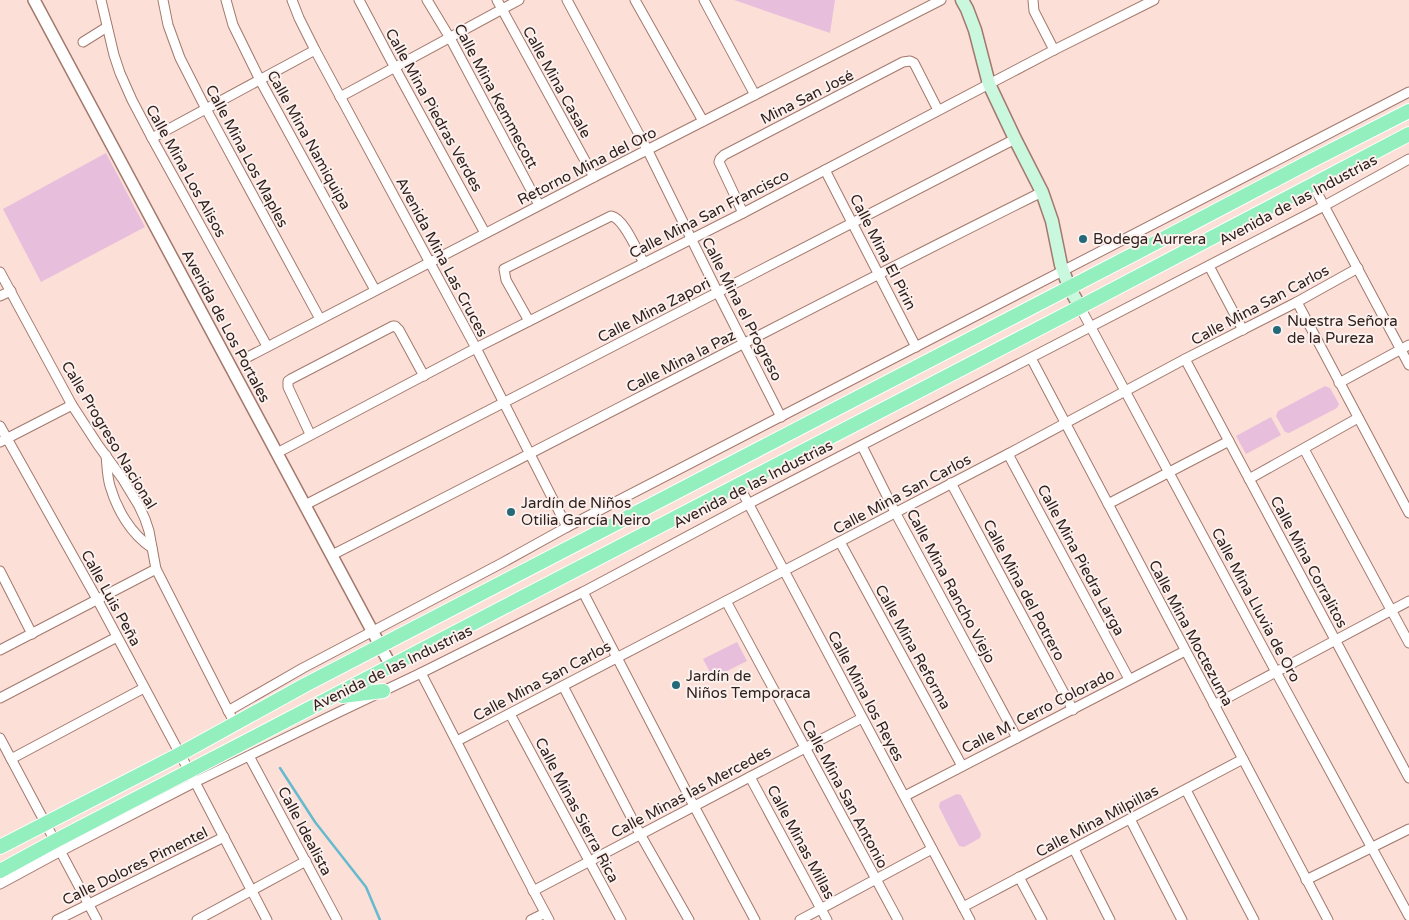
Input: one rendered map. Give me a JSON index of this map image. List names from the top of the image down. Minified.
{"streets":{"main road":["Avenida de las Industrias"],"street":["Calle Mina Casale","Calle Mina Kemmecott","Mina San José","Calle Mina Piedras Verdes","Calle Mina Namiquipa","Calle Mina Los Maples","Retorno Mina del Oro","Calle Mina Los Alisos","Calle Mina San Francisco","Calle Mina El Pirin","Avenida Mina Las Cruces","Calle Mina San Carlos","Calle Mina el Progreso","Calle Mina Zapori","Avenida de Los Portales","Calle Mina la Paz","Calle Progreso Nacional","Calle Mina Piedra Larga","Calle Mina Corralitos","Calle Mina Rancho Viejo","Calle Mina del Potrero","Calle Luis Peña","Calle Mina Lluvia de Oro","Calle Mina Moctezuma","Calle Mina Reforma","Calle Mina los Reyes","Calle M. Cerro Colorado","Calle Minas las Mercedes","Calle Mina San Antonio","Calle Minas Sierra Rica","Calle Mina Milpillas","Calle Idealista","Calle Minas Millas","Calle Dolores Pimentel"]},"crossings":[["Calle Mina Casale","Retorno Mina del Oro"],["Calle Mina Kemmecott","Retorno Mina del Oro"],["Mina San José","Calle Mina San Francisco"],["Calle Mina Piedras Verdes","Retorno Mina del Oro"],["Calle Mina Namiquipa","Retorno Mina del Oro"],["Calle Mina Los Maples","Retorno Mina del Oro"],["Retorno Mina del Oro","Calle Mina Los Alisos"],["Retorno Mina del Oro","Avenida Mina Las Cruces"],["Retorno Mina del Oro","Calle Mina el Progreso"],["Avenida de las Industrias","Avenida de Los Portales"],["Avenida de las Industrias","Calle Progreso Nacional"],["Avenida de las Industrias","Calle Mina Rancho Viejo"],["Avenida de las Industrias","Calle Luis Peña"],["Avenida de las Industrias","Calle Mina Lluvia de Oro"],["Avenida de las Industrias","Calle Mina Moctezuma"],["Avenida de las Industrias","Calle Mina los Reyes"],["Avenida de las Industrias","Calle Idealista"],["Calle Mina San Francisco","Calle Mina El Pirin"],["Calle Mina San Francisco","Avenida Mina Las Cruces"],["Calle Mina San Francisco","Calle Mina el Progreso"],["Calle Mina San Francisco","Avenida de Los Portales"],["Calle Mina El Pirin","Calle Mina Zapori"],["Calle Mina El Pirin","Calle Mina la Paz"],["Avenida Mina Las Cruces","Calle Mina Zapori"],["Avenida Mina Las Cruces","Calle Mina la Paz"],["Calle Mina San Carlos","Calle Mina Piedra Larga"],["Calle Mina San Carlos","Calle Mina Corralitos"],["Calle Mina San Carlos","Calle Mina Rancho Viejo"],["Calle Mina San Carlos","Calle Mina del Potrero"],["Calle Mina San Carlos","Calle Mina Lluvia de Oro"],["Calle Mina San Carlos","Calle Mina Moctezuma"],["Calle Mina San Carlos","Calle Mina Reforma"],["Calle Mina San Carlos","Calle Mina los Reyes"],["Calle Mina San Carlos","Calle Mina San Antonio"],["Calle Mina San Carlos","Calle Minas Sierra Rica"],["Calle Mina el Progreso","Calle Mina Zapori"],["Calle Mina el Progreso","Calle Mina la Paz"],["Calle Mina Zapori","Avenida de Los Portales"],["Avenida de Los Portales","Calle Mina la Paz"],["Calle Mina Piedra Larga","Calle M. Cerro Colorado"],["Calle Mina Rancho Viejo","Calle M. Cerro Colorado"],["Calle Mina del Potrero","Calle M. Cerro Colorado"],["Calle Mina Moctezuma","Calle M. Cerro Colorado"],["Calle Mina Moctezuma","Calle Mina Milpillas"],["Calle Mina Reforma","Calle M. Cerro Colorado"],["Calle Mina los Reyes","Calle M. Cerro Colorado"],["Calle Mina los Reyes","Calle Minas las Mercedes"],["Calle Mina los Reyes","Calle Mina Milpillas"],["Calle Minas las Mercedes","Calle Mina San Antonio"],["Calle Minas las Mercedes","Calle Minas Sierra Rica"],["Calle Minas las Mercedes","Calle Minas Millas"]],"places":["Bodega Aurrera","Nuestra Señora de la Pureza","Jardín de Niños Otilia García Neiro","Jardín de Niños Temporaca"]}
